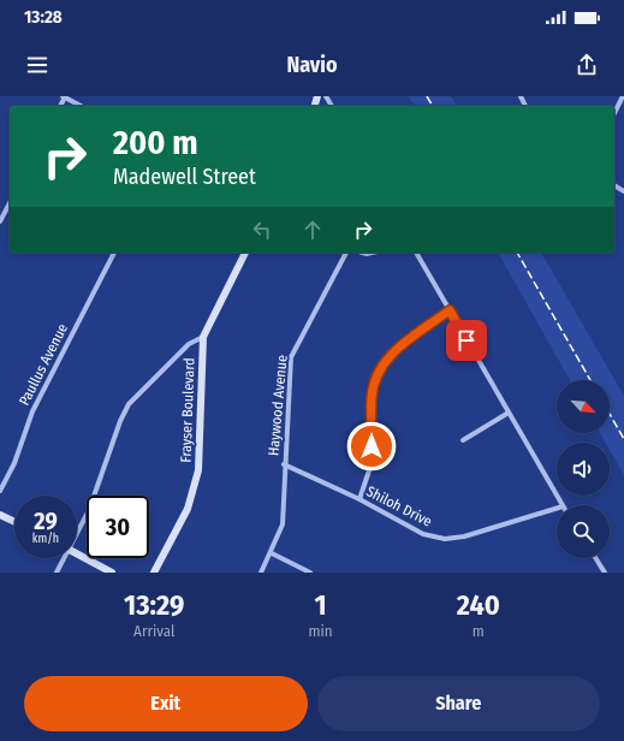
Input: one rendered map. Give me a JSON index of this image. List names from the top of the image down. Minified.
{"streets":{"main road":["Frayser Boulevard"],"street":["Paullus Avenue","Haywood Avenue","Shiloh Drive"]},"crossings":[["Haywood Avenue","Shiloh Drive"]],"north":"bottom right","page":{"status":"13:28","header":"Navio","turn":["200 m","Madewell Street"],"speed":"29 km/h","limit":"30","eta":["13:29","Arrival","1","min","240","m"],"buttons":["Exit","Share"]}}
